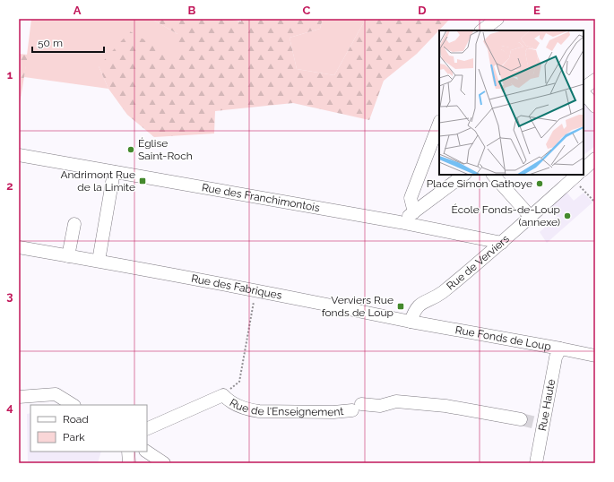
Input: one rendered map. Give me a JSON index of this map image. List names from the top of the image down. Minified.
{"streets":{"street":["Rue des Franchimontois","Rue de Verviers","Rue des Fabriques","Rue Fonds de Loup","Rue de l'Enseignement","Rue Haute"]},"crossings":[["Rue des Franchimontois","Rue de Verviers"],["Rue de Verviers","Rue des Fabriques"],["Rue de Verviers","Rue Fonds de Loup"],["Rue des Fabriques","Rue Fonds de Loup"],["Rue Fonds de Loup","Rue Haute"]],"places":{"other":["Église Saint-Roch","Place Simon Gathoye","École Fonds-de-Loup (annexe)"],"transit":["Andrimont Rue de la Limite","Verviers Rue fonds de Loup"]},"legend":["Road","Park"],"scale_bar":"50 m","grid":{"columns":["A","B","C","D","E"],"rows":["1","2","3","4"]}}
